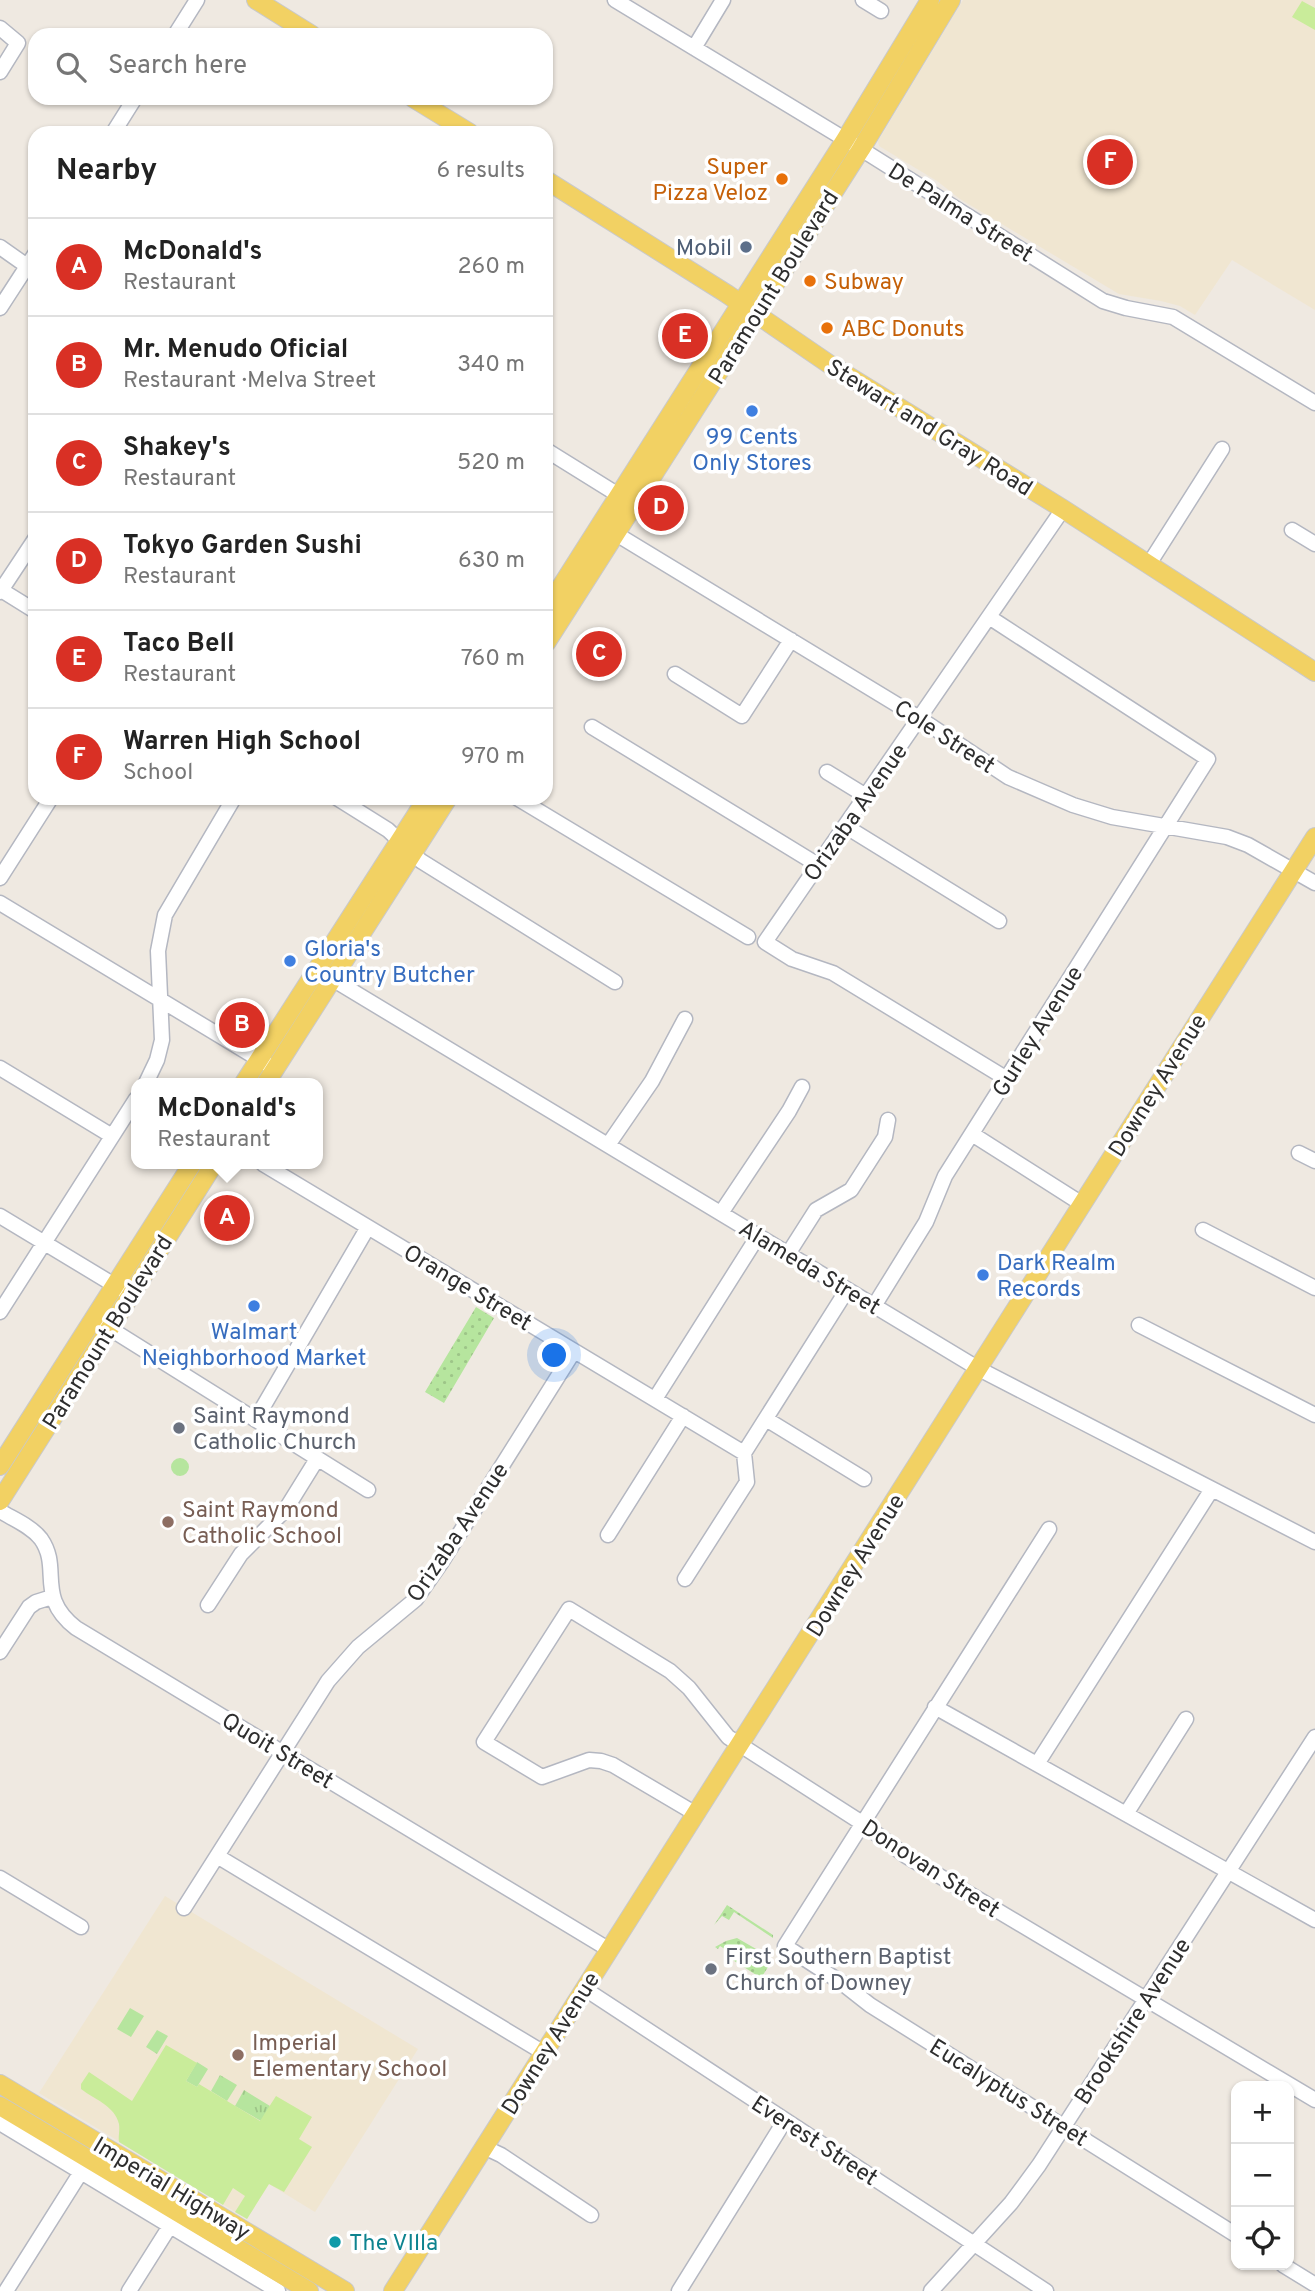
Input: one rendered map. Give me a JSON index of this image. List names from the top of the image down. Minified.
{"streets":{"main road":["Paramount Boulevard","Stewart and Gray Road","Downey Avenue","Imperial Highway"],"street":["De Palma Street","Cole Street","Orizaba Avenue","Gurley Avenue","Alameda Street","Orange Street","Quoit Street","Donovan Street","Brookshire Avenue","Eucalyptus Street","Everest Street"]},"crossings":[["De Palma Street","Paramount Boulevard"],["Paramount Boulevard","Stewart and Gray Road"],["Paramount Boulevard","Cole Street"],["Stewart and Gray Road","Orizaba Avenue"],["Cole Street","Orizaba Avenue"],["Cole Street","Gurley Avenue"],["Cole Street","Downey Avenue"],["Orizaba Avenue","Gurley Avenue"],["Orizaba Avenue","Orange Street"],["Orizaba Avenue","Quoit Street"],["Gurley Avenue","Alameda Street"],["Downey Avenue","Alameda Street"],["Downey Avenue","Quoit Street"],["Downey Avenue","Donovan Street"],["Downey Avenue","Everest Street"],["Donovan Street","Brookshire Avenue"],["Donovan Street","Eucalyptus Street"],["Brookshire Avenue","Eucalyptus Street"],["Brookshire Avenue","Everest Street"]],"places":["Super Pizza Veloz","Mobil","Subway","ABC Donuts","99 Cents Only Stores","Gloria's Country Butcher","Dark Realm Records","Walmart Neighborhood Market","Saint Raymond Catholic Church","Saint Raymond Catholic School","First Southern Baptist Church of Downey","Imperial Elementary School","The VIlla"],"page":{"search":"Search here","heading":["Nearby","6 results"],"pins":["F","E","D","C","B","A"],"list":[{"mark":"A","name":"McDonald's","note":"Restaurant","value":"260 m"},{"mark":"B","name":"Mr. Menudo Oficial","note":"Restaurant · Melva Street","value":"340 m"},{"mark":"C","name":"Shakey's","note":"Restaurant","value":"520 m"},{"mark":"D","name":"Tokyo Garden Sushi","note":"Restaurant","value":"630 m"},{"mark":"E","name":"Taco Bell","note":"Restaurant","value":"760 m"},{"mark":"F","name":"Warren High School","note":"School","value":"970 m"}],"popup":["McDonald's","Restaurant"],"map_buttons":["+","−"]}}
